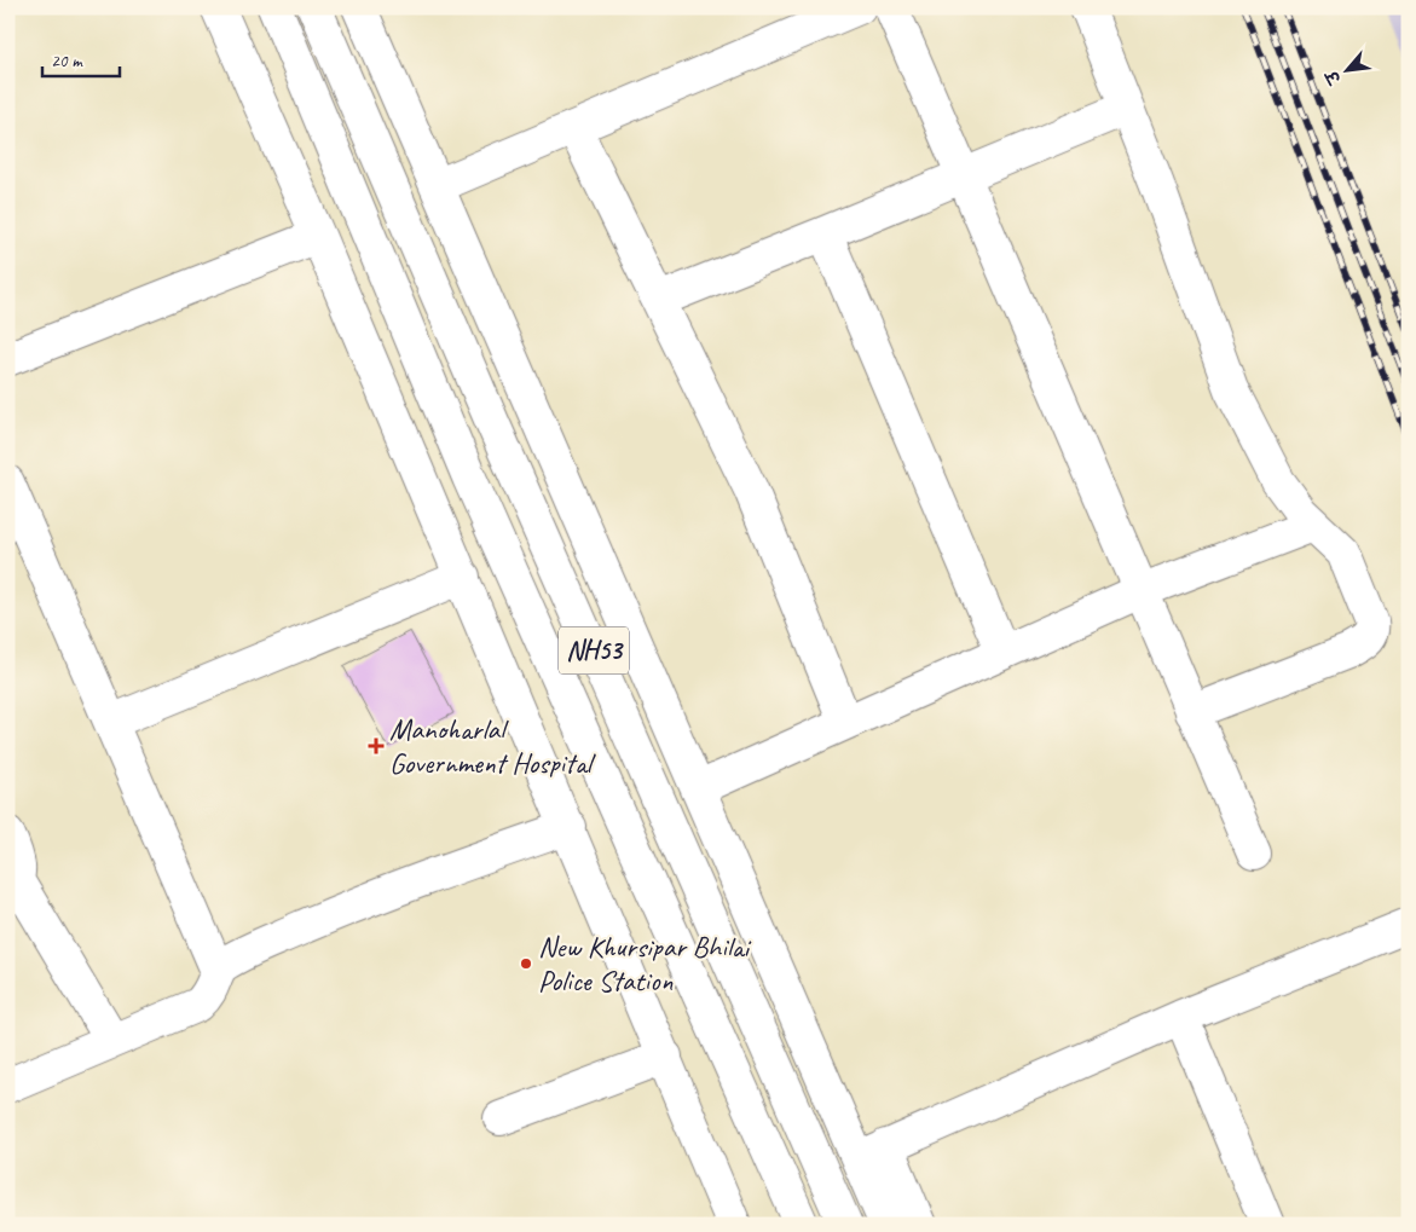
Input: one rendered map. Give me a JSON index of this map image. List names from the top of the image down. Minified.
{"streets":{"main road":["NH53"]},"places":{"health":["Manoharlal Government Hospital"],"other":["New Khursipar Bhilai Police Station"]},"scale_bar":"20 m","north":"bottom left"}
